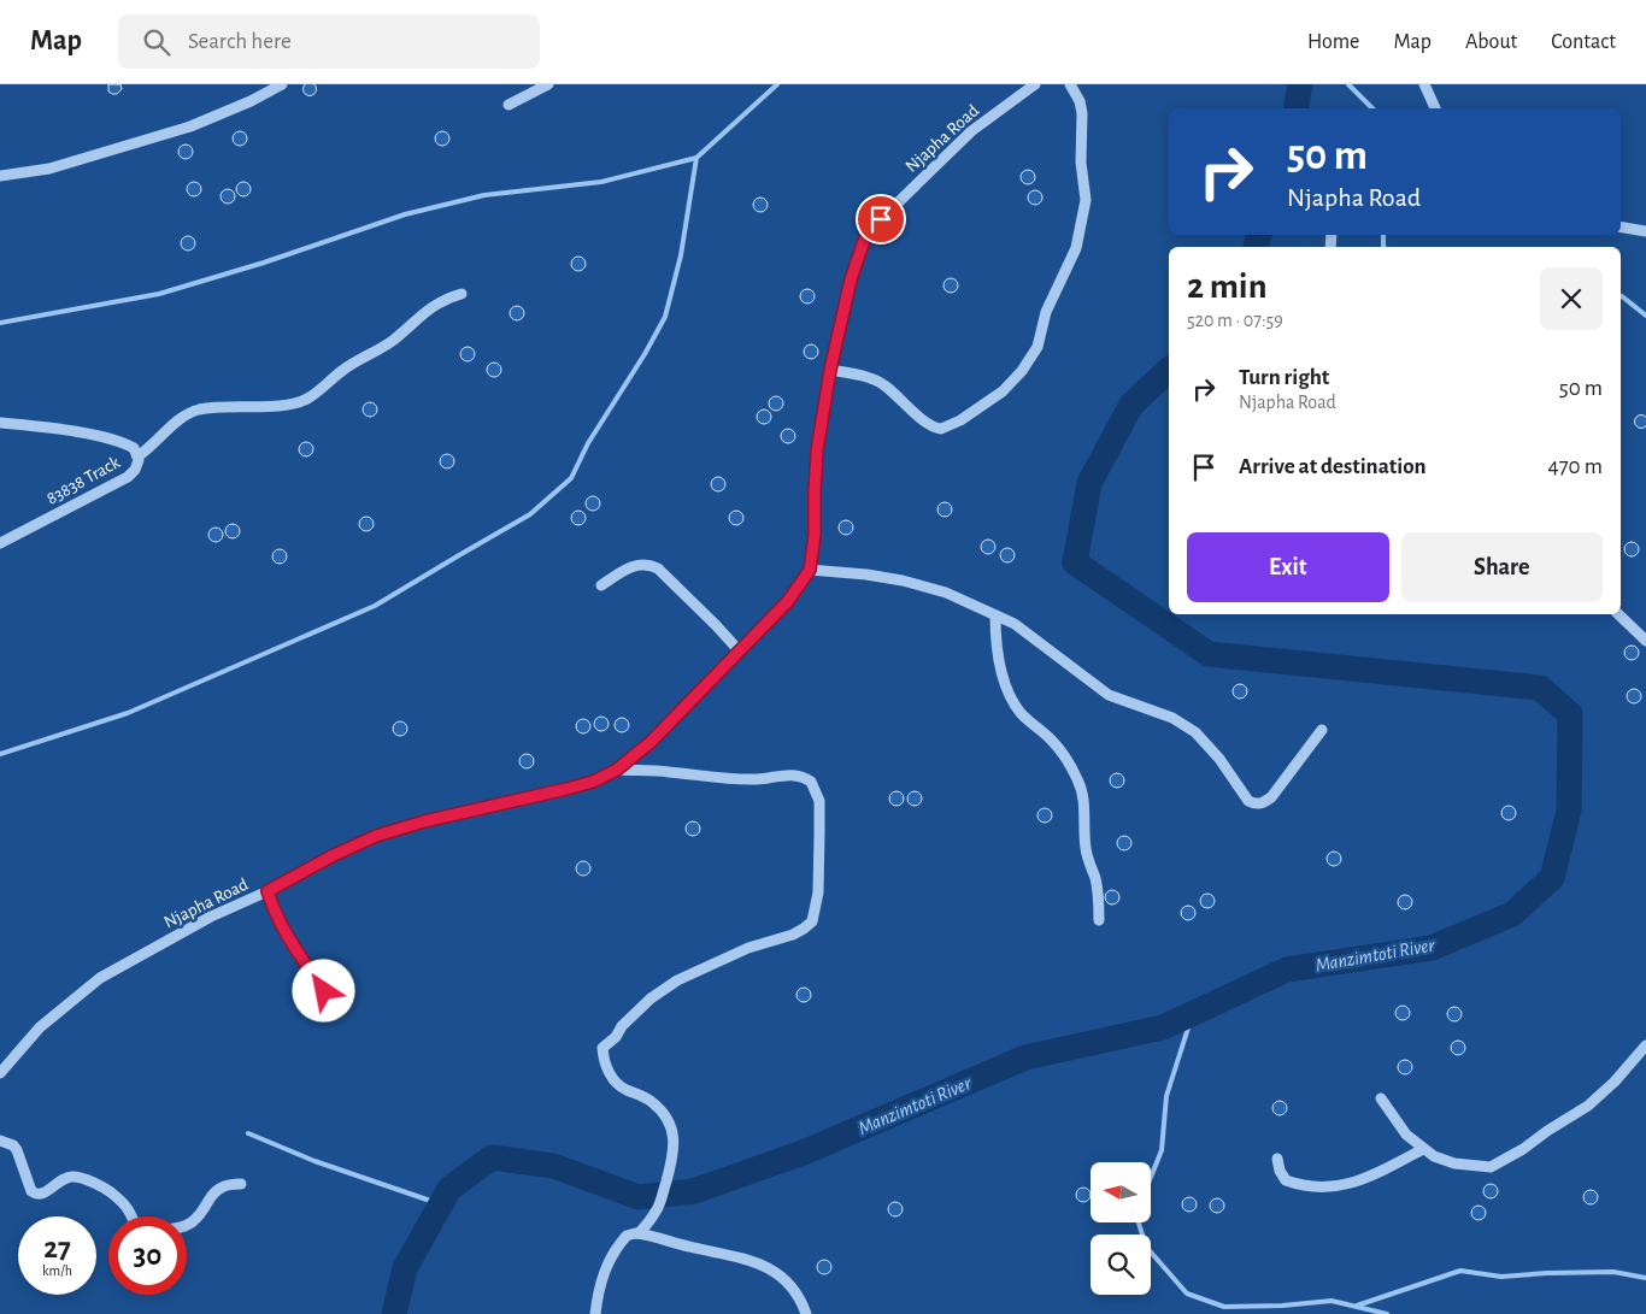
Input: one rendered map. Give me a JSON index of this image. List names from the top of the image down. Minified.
{"streets":{"street":["Njapha Road","83838 Track"]},"water":["Manzimtoti River"],"north":"left","page":{"header":"Map","search":"Search here","nav":["Home","Map","About","Contact"],"turn":["50 m","Njapha Road"],"heading":["2 min","520 m · 07:59"],"list":[{"name":"Turn right","note":"Njapha Road","value":"50 m"},{"name":"Arrive at destination","value":"470 m"}],"buttons":["Exit","Share"],"speed":"27 km/h","limit":"30"}}
